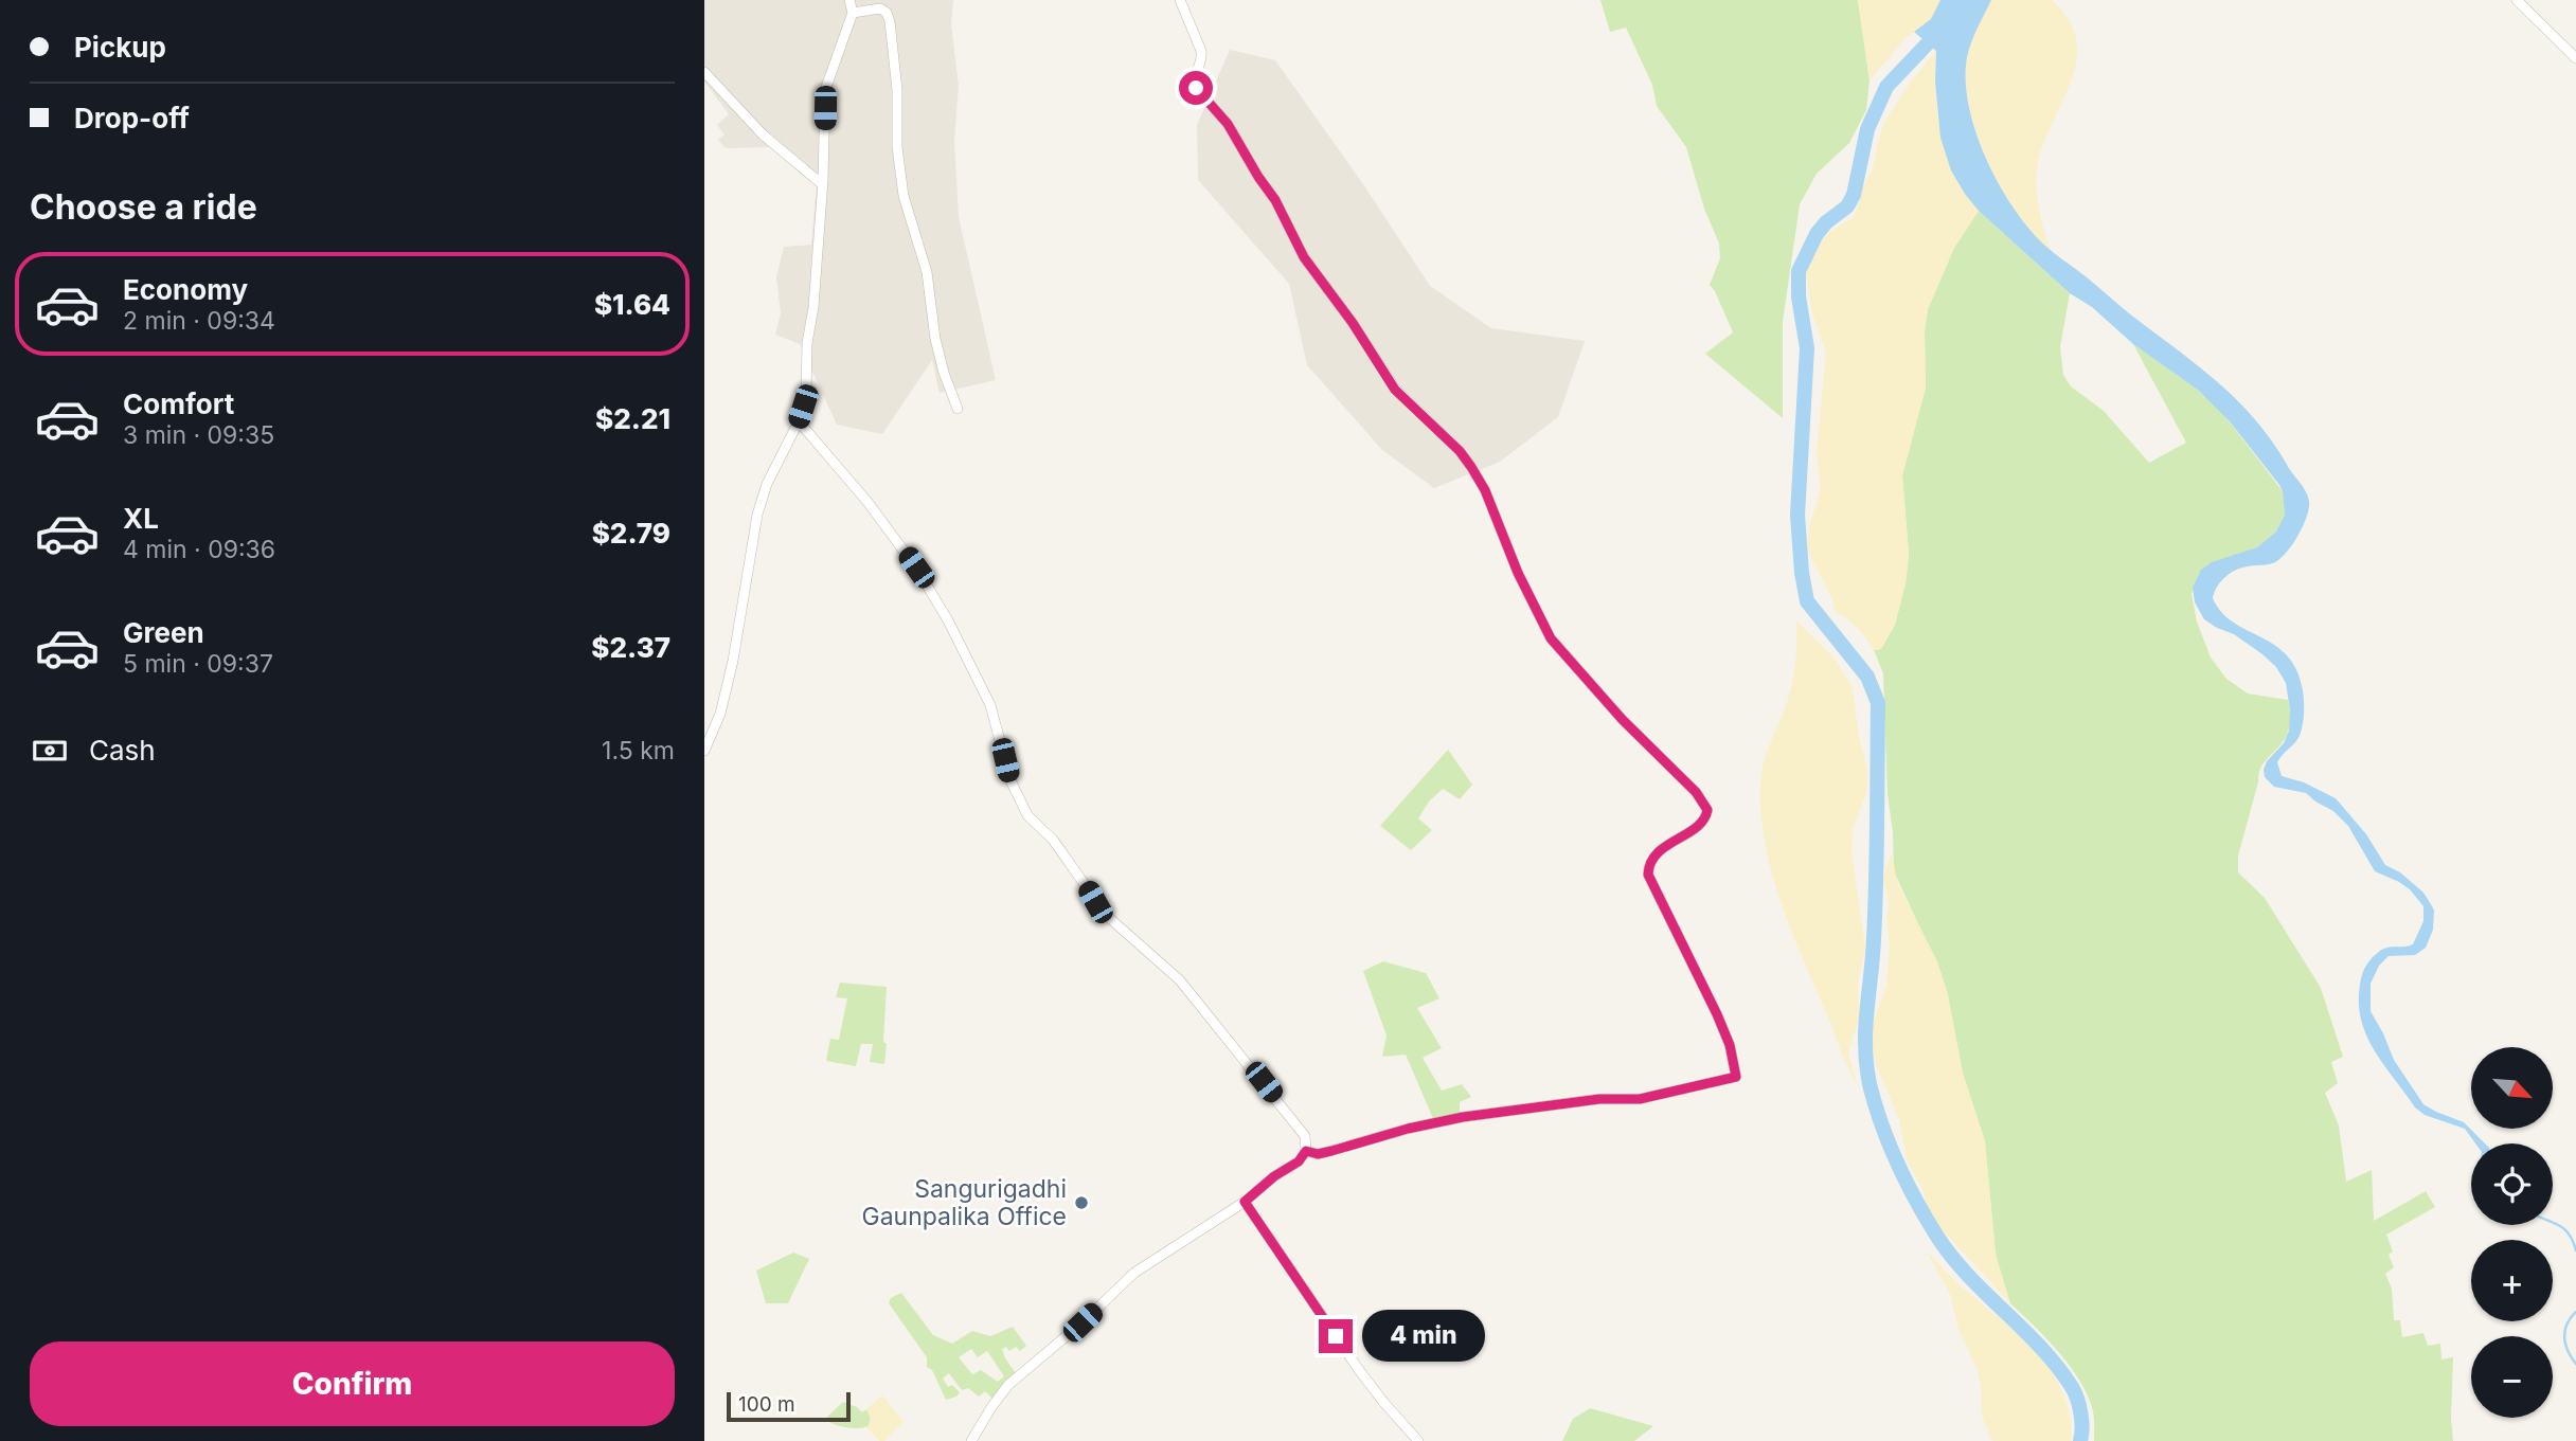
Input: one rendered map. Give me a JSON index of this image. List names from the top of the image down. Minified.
{"places":["Sangurigadhi Gaunpalika Office"],"scale_bar":"100 m","north":"bottom right","page":{"banner":["Pickup","Drop-off"],"heading":"Choose a ride","list":[{"name":"Economy","note":"2 min · 09:34","value":"$1.64"},{"name":"Comfort","note":"3 min · 09:35","value":"$2.21"},{"name":"XL","note":"4 min · 09:36","value":"$2.79"},{"name":"Green","note":"5 min · 09:37","value":"$2.37"}],"pay":["Cash","1.5 km"],"map_buttons":["+","−"],"bubble":"4 min","buttons":"Confirm","scale":"100 m"}}
